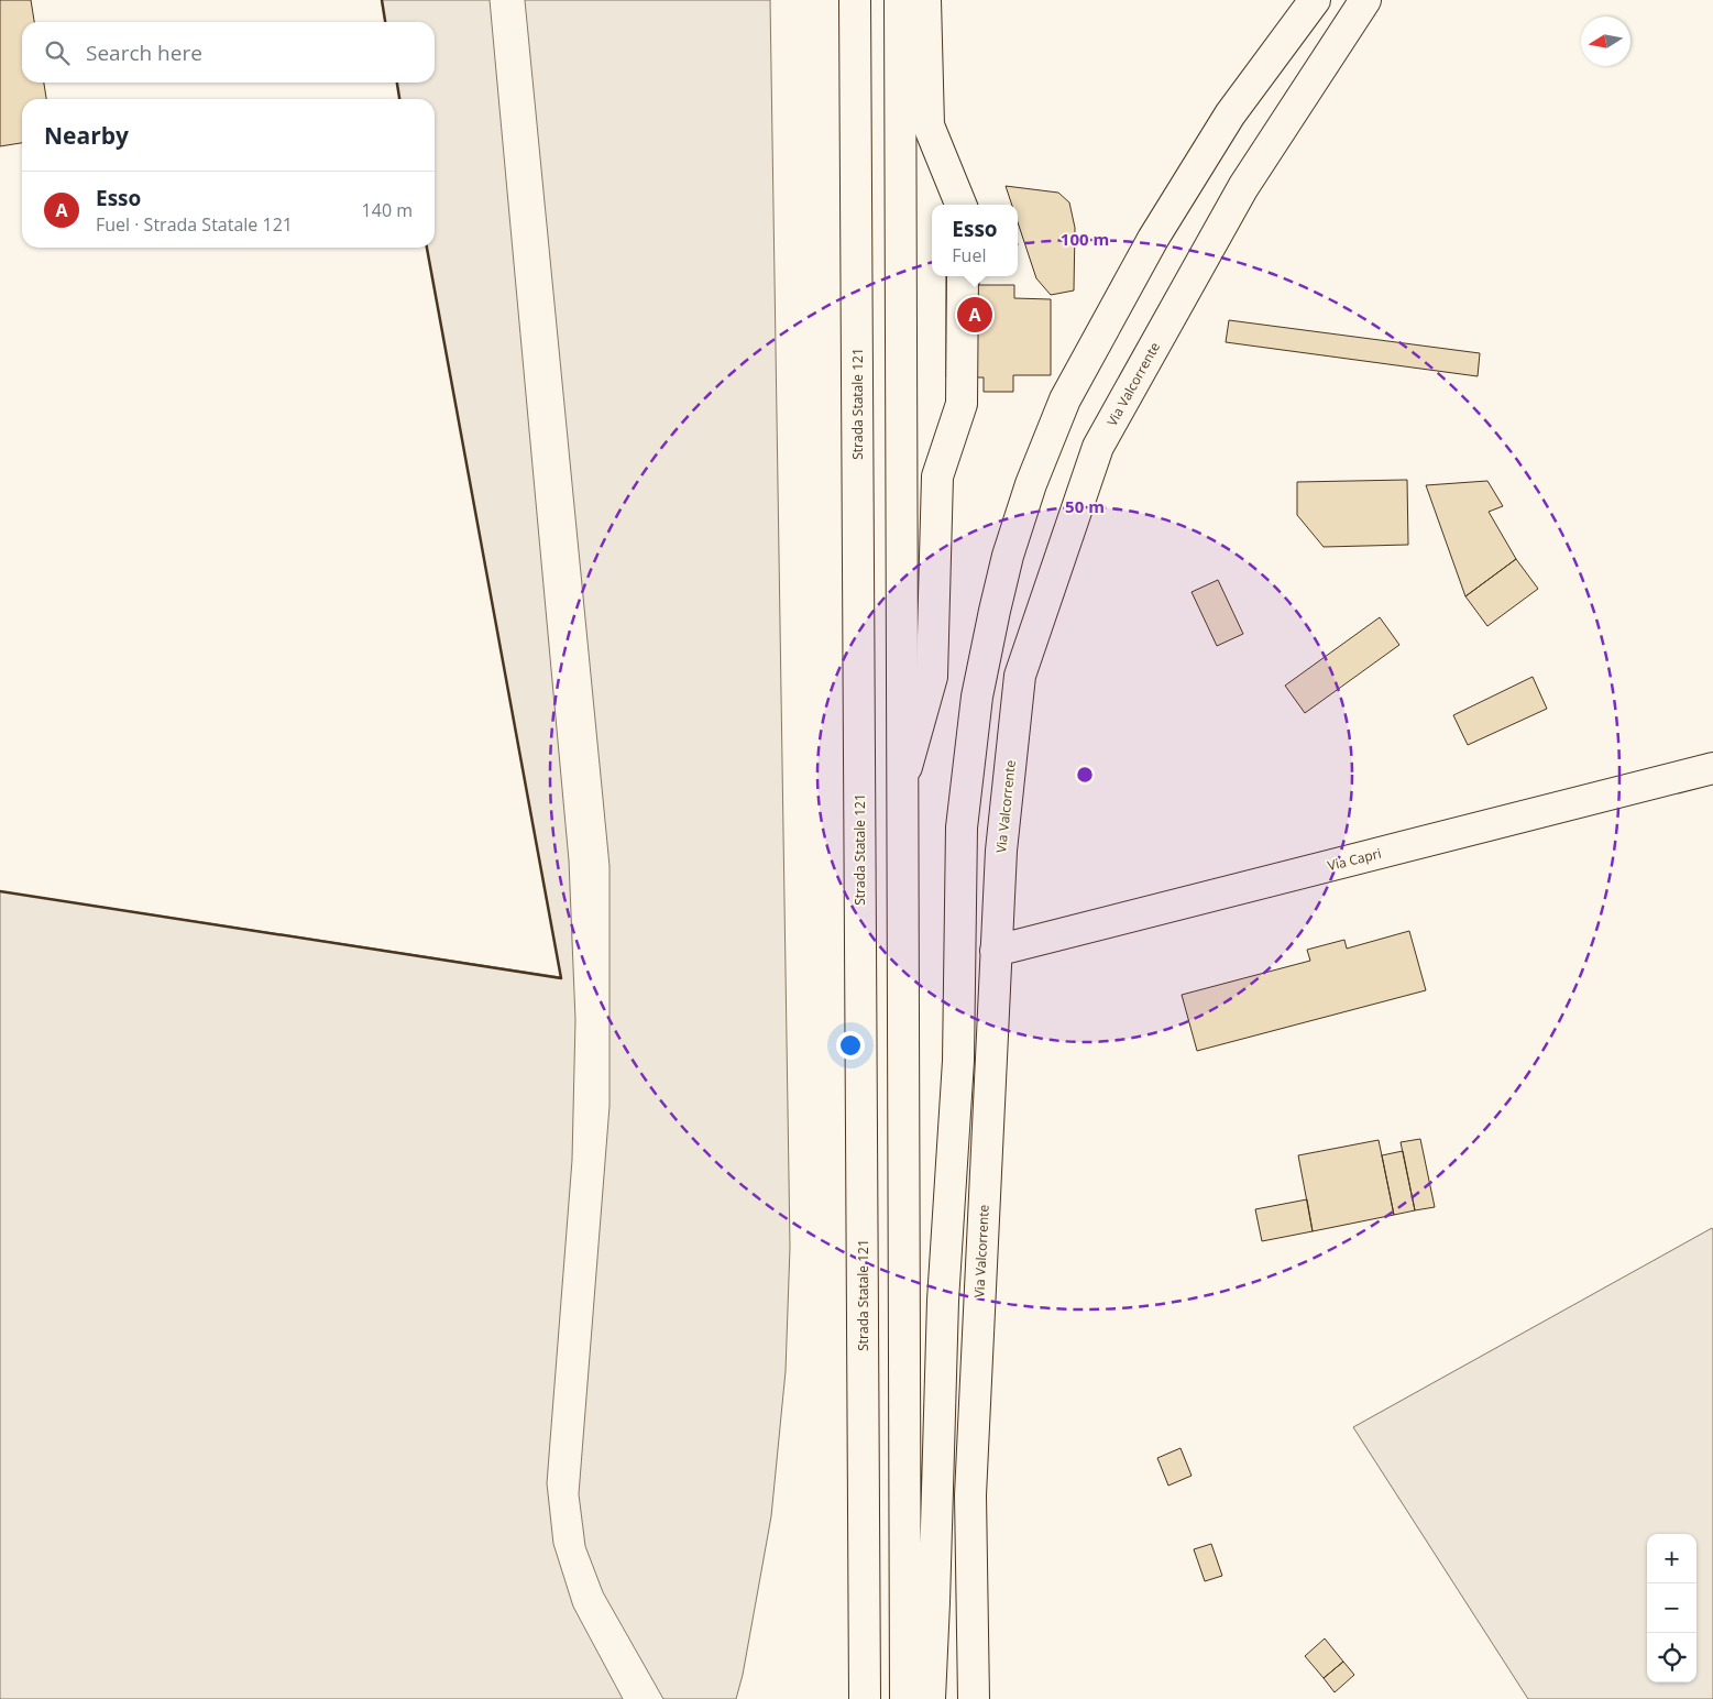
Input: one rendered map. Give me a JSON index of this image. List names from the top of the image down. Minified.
{"streets":{"main road":["Via Valcorrente","Strada Statale 121","Via Capri"]},"crossings":[["Via Valcorrente","Via Capri"]],"north":"left","page":{"search":"Search here","heading":"Nearby","list":[{"mark":"A","name":"Esso","note":"Fuel · Strada Statale 121","value":"140 m"}],"popup":["Esso","Fuel"],"pins":"A","map_buttons":["+","−"]},"rings":["100 m","50 m"]}
